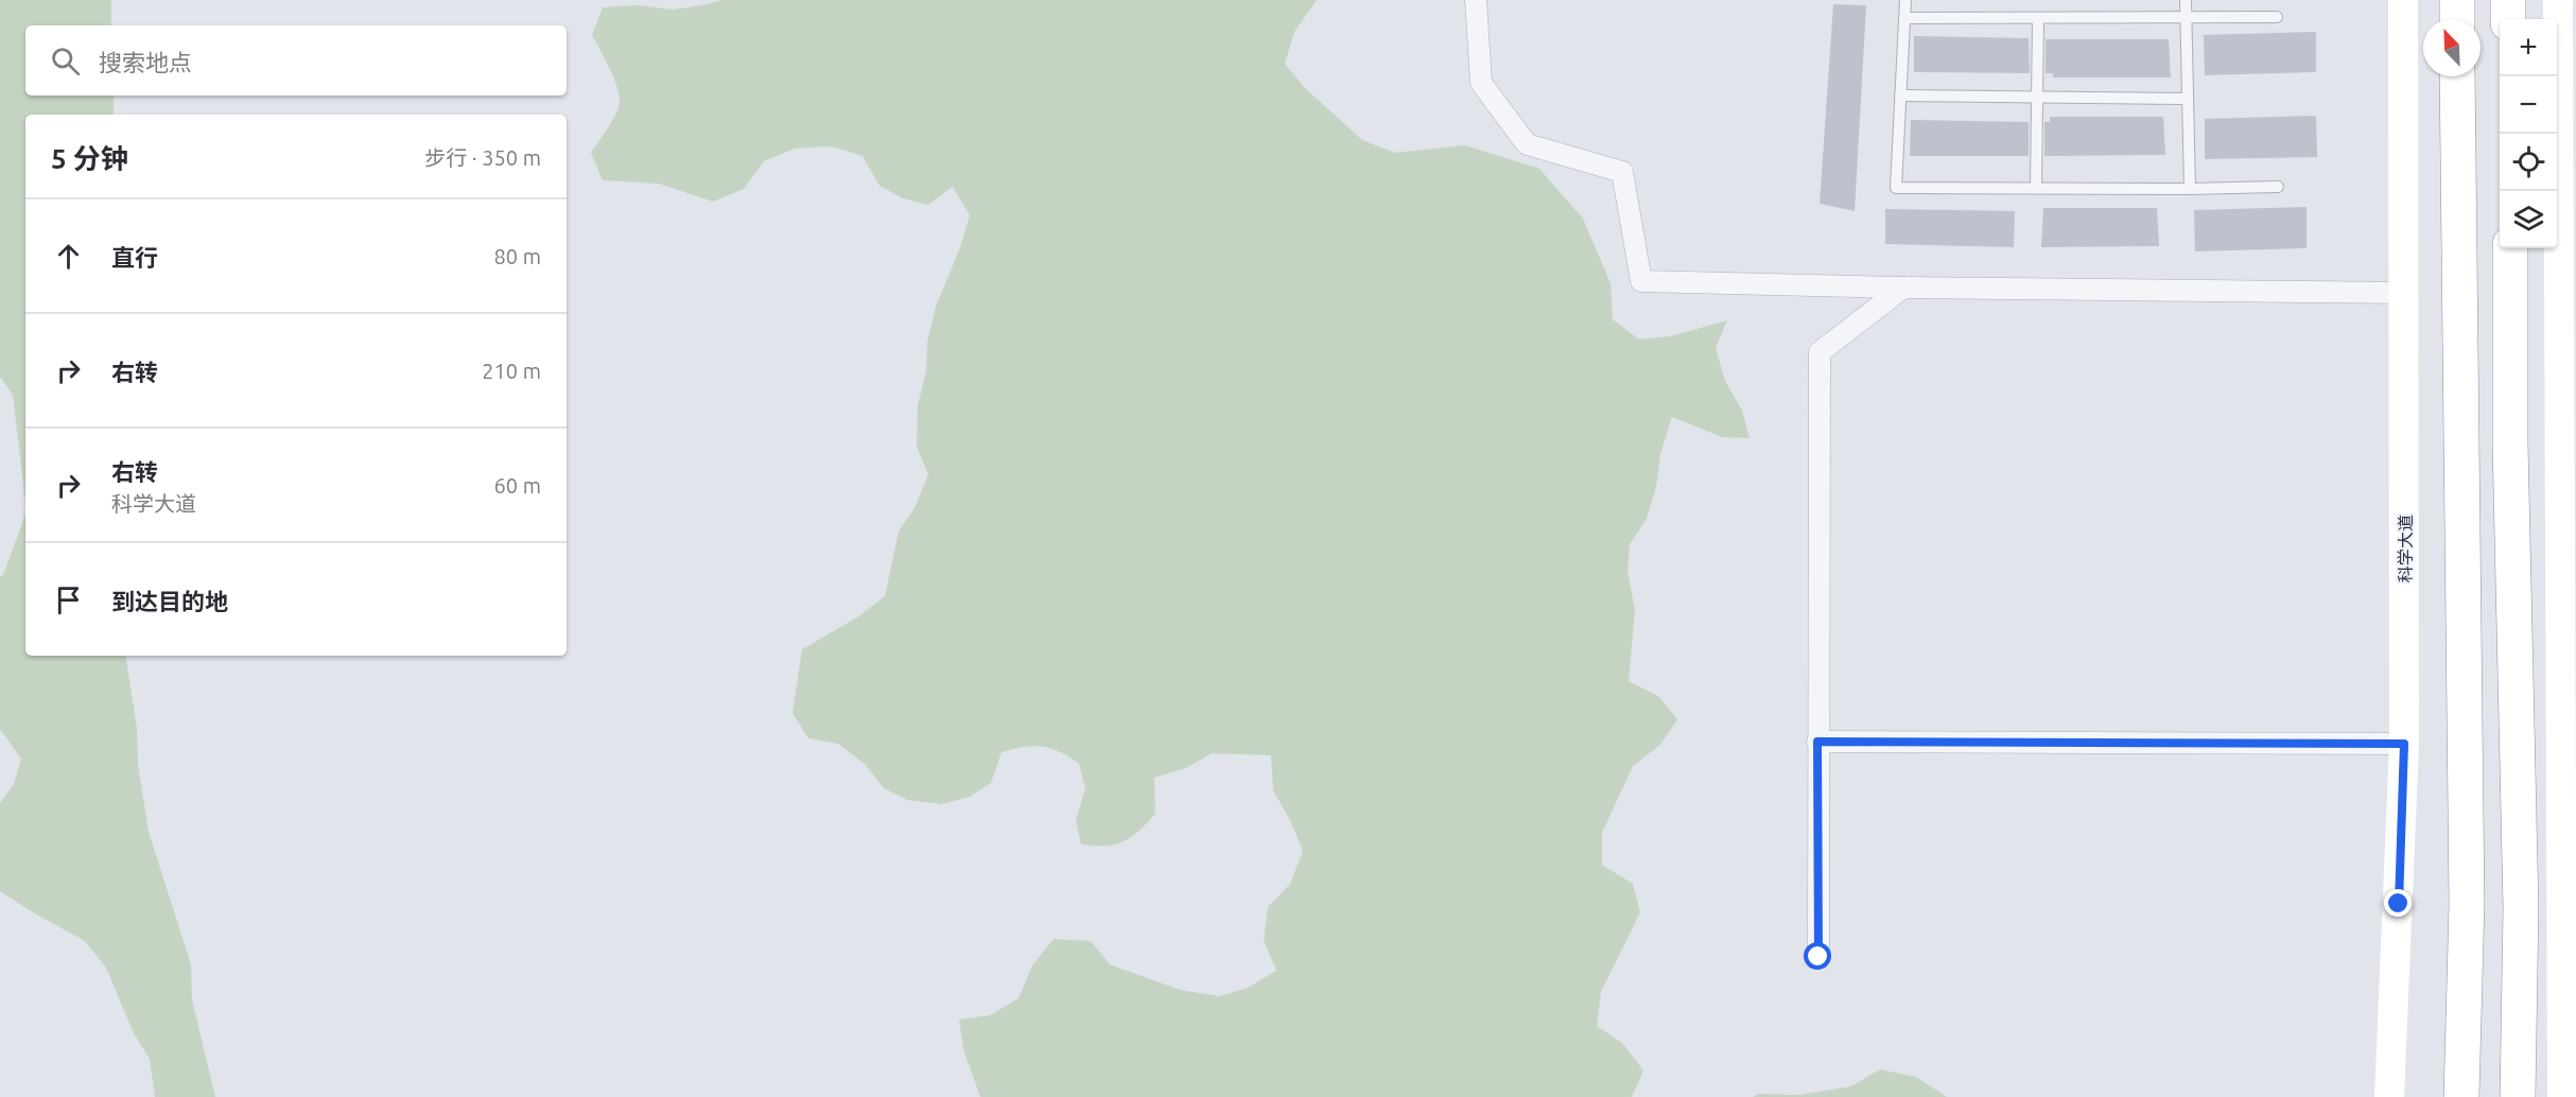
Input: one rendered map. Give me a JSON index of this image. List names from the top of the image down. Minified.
{"streets":{"main road":["科学大道"]},"north":"top left","page":{"map_buttons":["+","−"],"search":"搜索地点","heading":["5 分钟","步行 · 350 m"],"list":[["直行","80 m"],["右转","210 m"],["右转","科学大道","60 m"],"到达目的地"]}}
